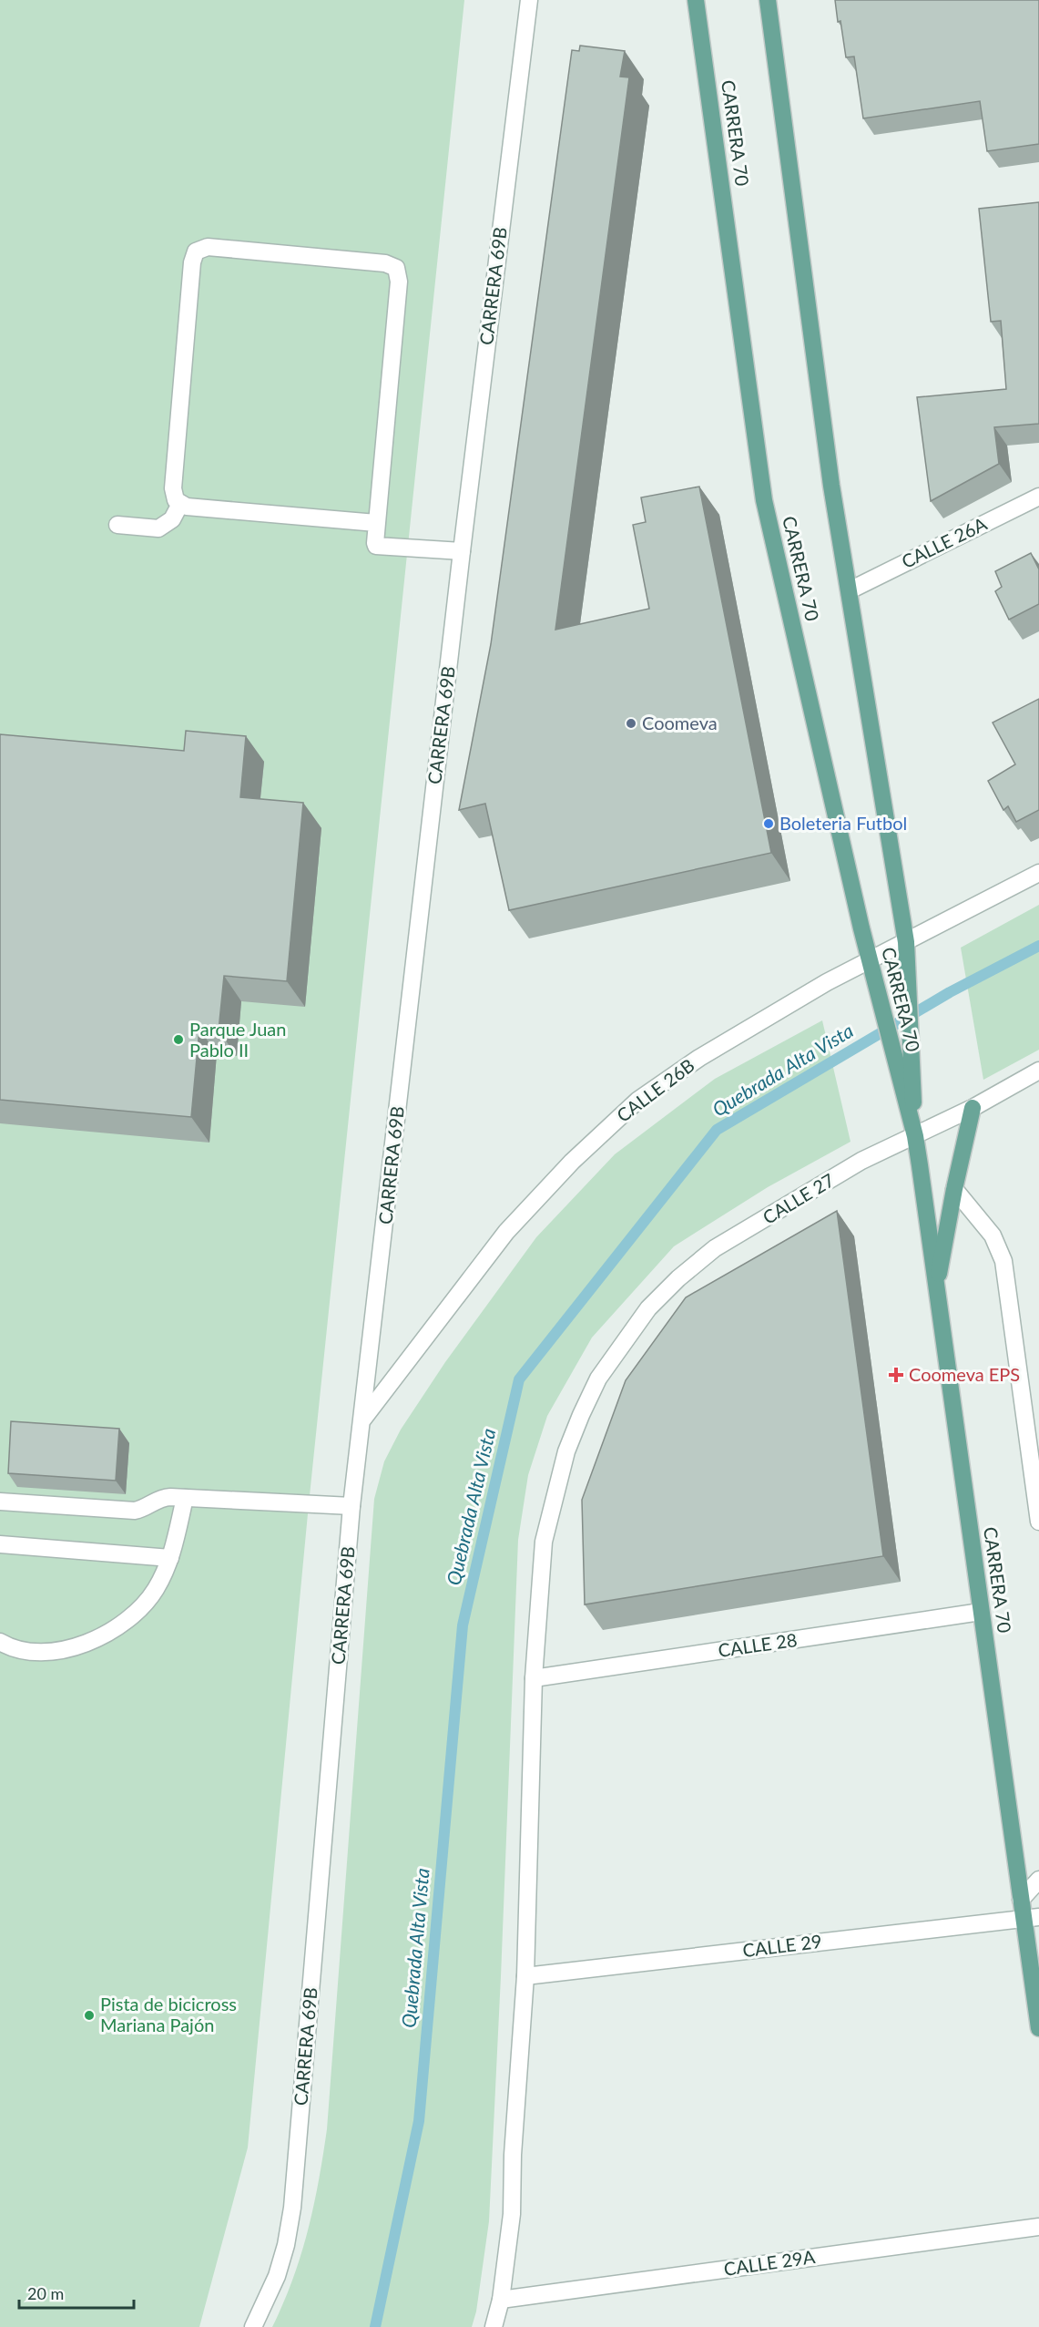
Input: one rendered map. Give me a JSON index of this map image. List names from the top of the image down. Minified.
{"streets":{"main road":["CARRERA 70"],"street":["CARRERA 69B","CALLE 26A","CALLE 26B","CALLE 27","CALLE 28","CALLE 29","CALLE 29A"]},"crossings":[["CARRERA 70","CALLE 26A"],["CARRERA 70","CALLE 26B"],["CARRERA 70","CALLE 27"],["CARRERA 70","CALLE 28"],["CARRERA 70","CALLE 29"],["CARRERA 69B","CALLE 26B"],["CALLE 27","CALLE 28"]],"water":["Quebrada Alta Vista"],"places":{"other":["Coomeva","Boleteria Futbol","Parque Juan Pablo II","Pista de bicicross Mariana Pajón"],"health":["Coomeva EPS"]},"scale_bar":"20 m"}
